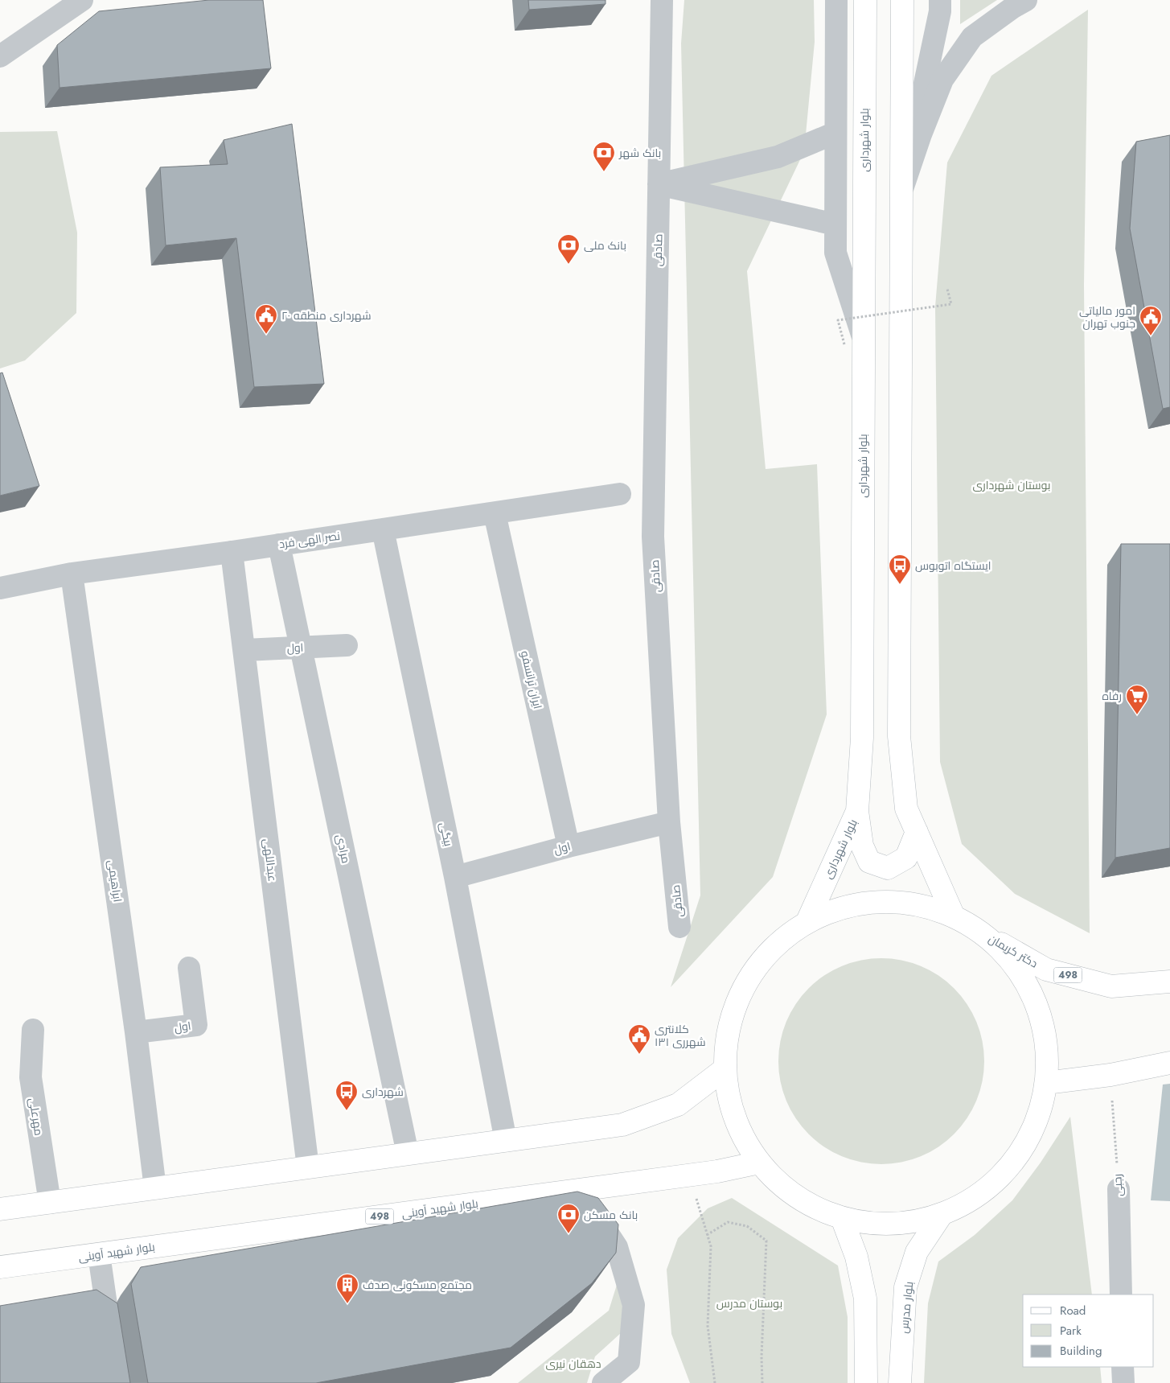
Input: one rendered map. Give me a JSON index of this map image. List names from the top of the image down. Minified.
{"streets":{"main road":["بلوار شهرداری","دکتر کریمان","498","بلوار شهید آوینی","بلوار مدرس"],"street":["صادقی","نصر الهی فرد","اول","ایران ترانسفو","بیگی","مرادی","عبداللهی","ابراهیمی","مهرعلی","رجبی"]},"crossings":[["صادقی","اول"],["نصر الهی فرد","ایران ترانسفو"],["نصر الهی فرد","بیگی"],["نصر الهی فرد","مرادی"],["نصر الهی فرد","عبداللهی"],["نصر الهی فرد","ابراهیمی"],["اول","ایران ترانسفو"],["اول","بیگی"],["اول","مرادی"],["اول","عبداللهی"],["اول","ابراهیمی"]],"parks":["بوستان شهرداری","بوستان مدرس","دهقان نیری"],"places":{"bank":["بانک شهر","بانک ملی","بانک مسکن"],"public building":["شهرداری منطقه ۲۰","امور مالیاتی جنوب تهران","کلانتری ۱۳۱ شهرری"],"bus stop":["ایستگاه اتوبوس","شهرداری"],"supermarket":["رفاه"],"building":["مجتمع مسکونی صدف"]},"legend":["Road","Park","Building"]}
